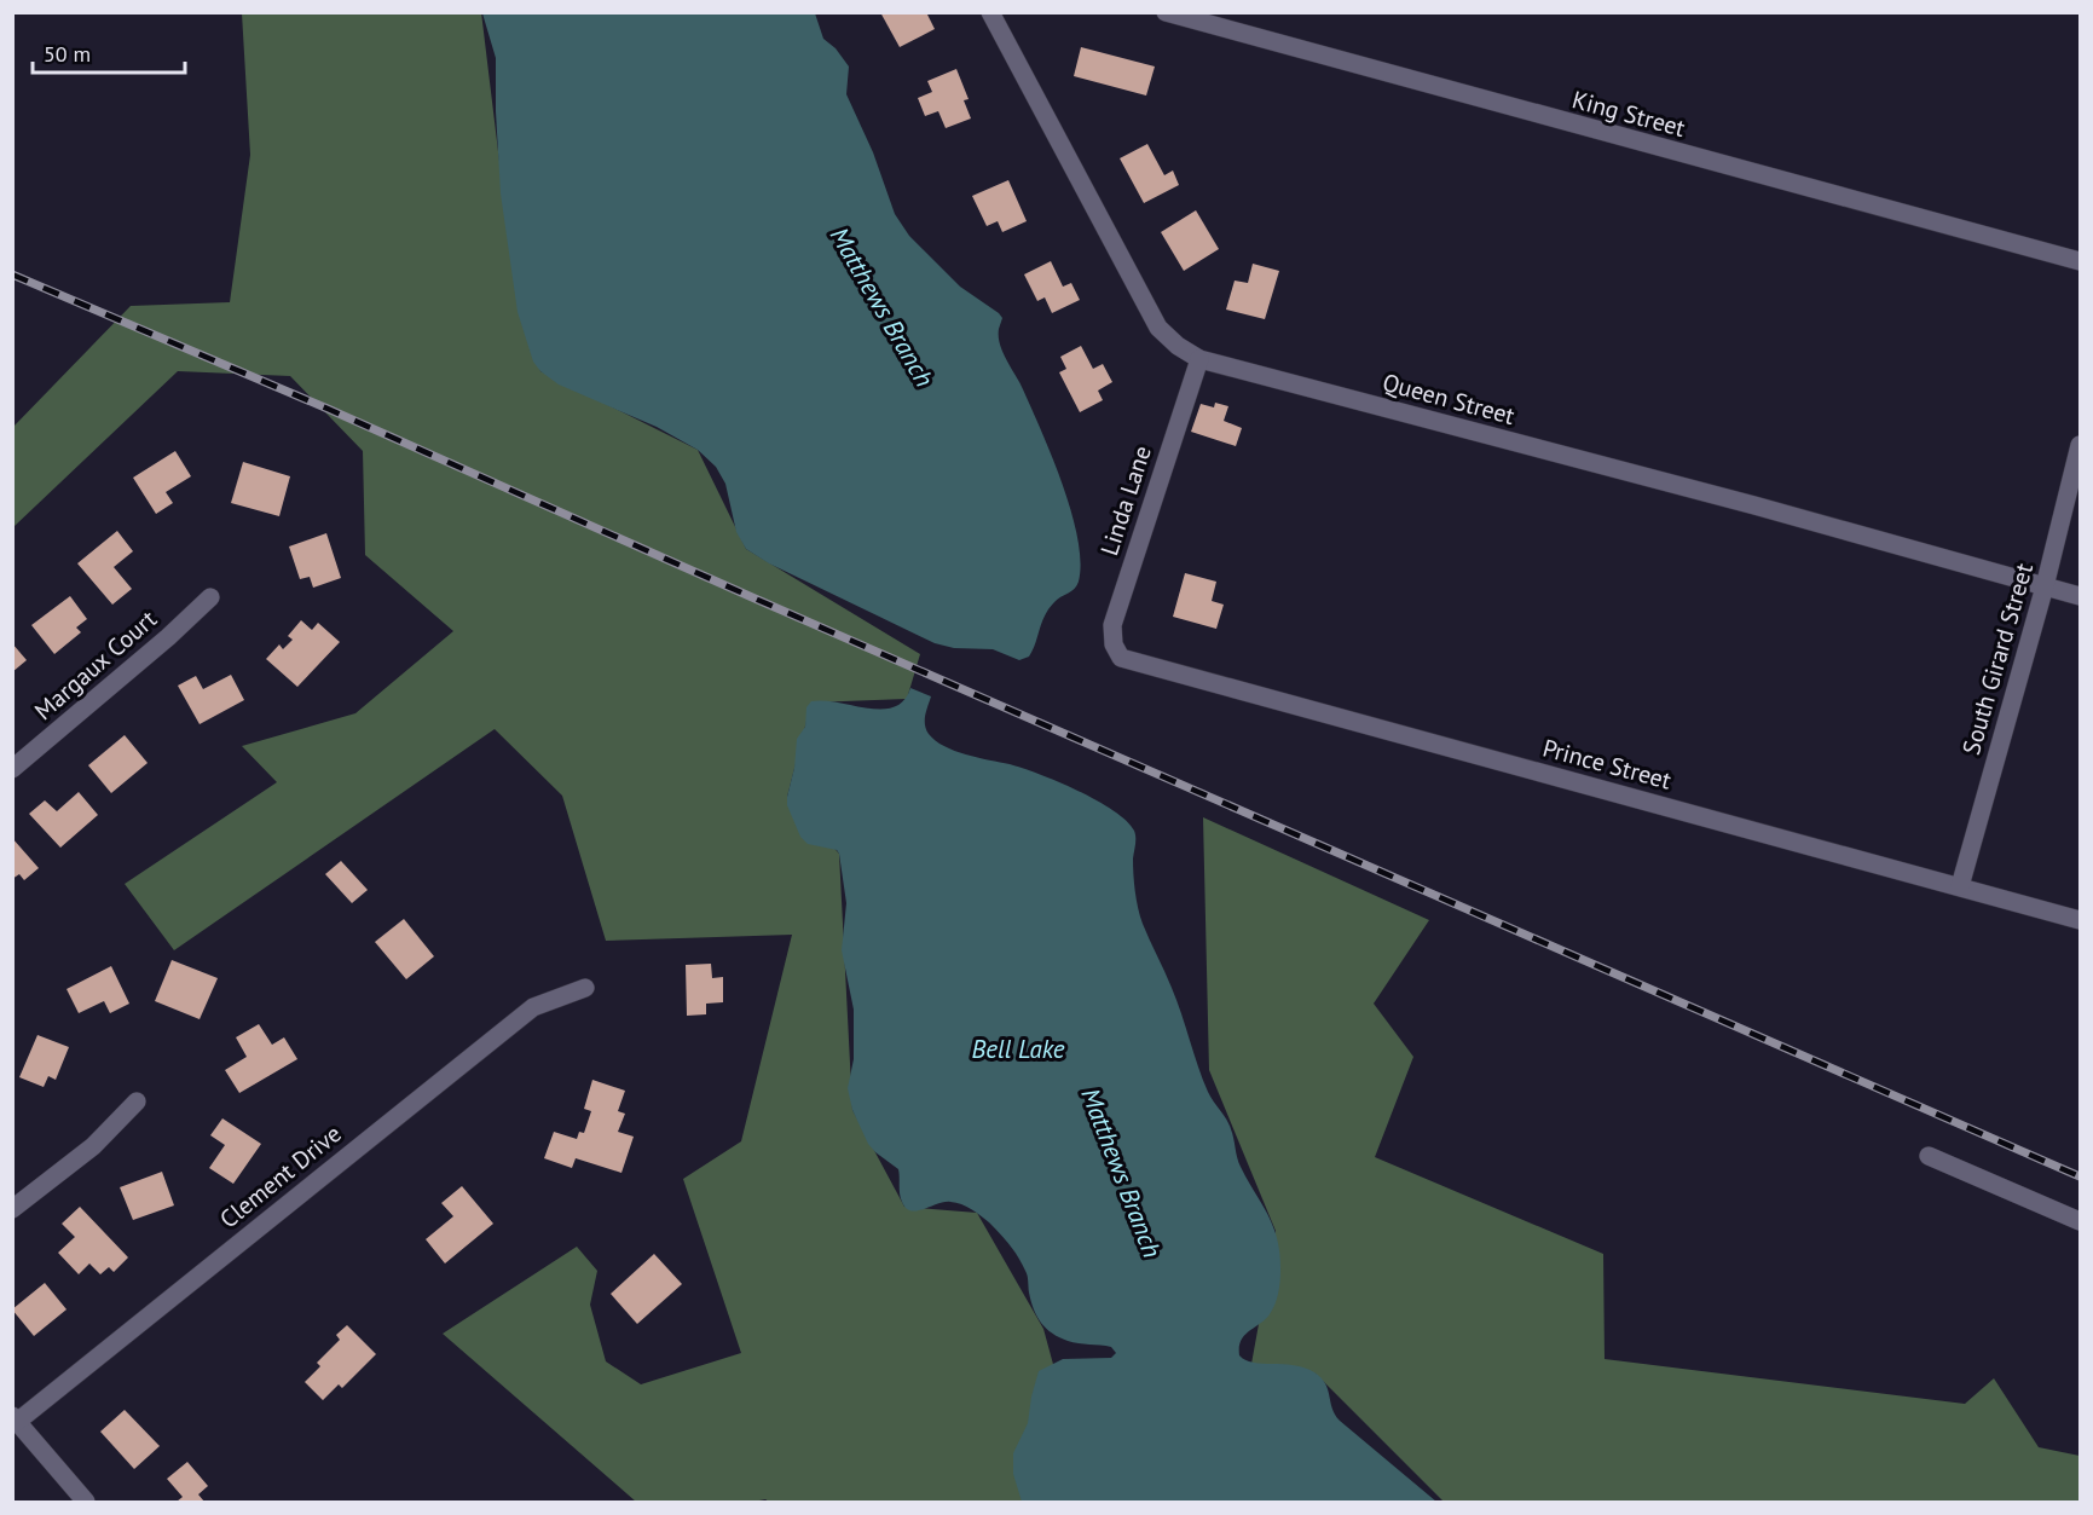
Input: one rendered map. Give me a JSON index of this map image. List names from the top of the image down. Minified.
{"streets":{"street":["King Street","Queen Street","Linda Lane","South Girard Street","Margaux Court","Prince Street","Clement Drive"]},"crossings":[["Queen Street","Linda Lane"],["Queen Street","South Girard Street"],["Linda Lane","Prince Street"],["South Girard Street","Prince Street"]],"water":["Matthews Branch","Bell Lake"],"scale_bar":"50 m"}
